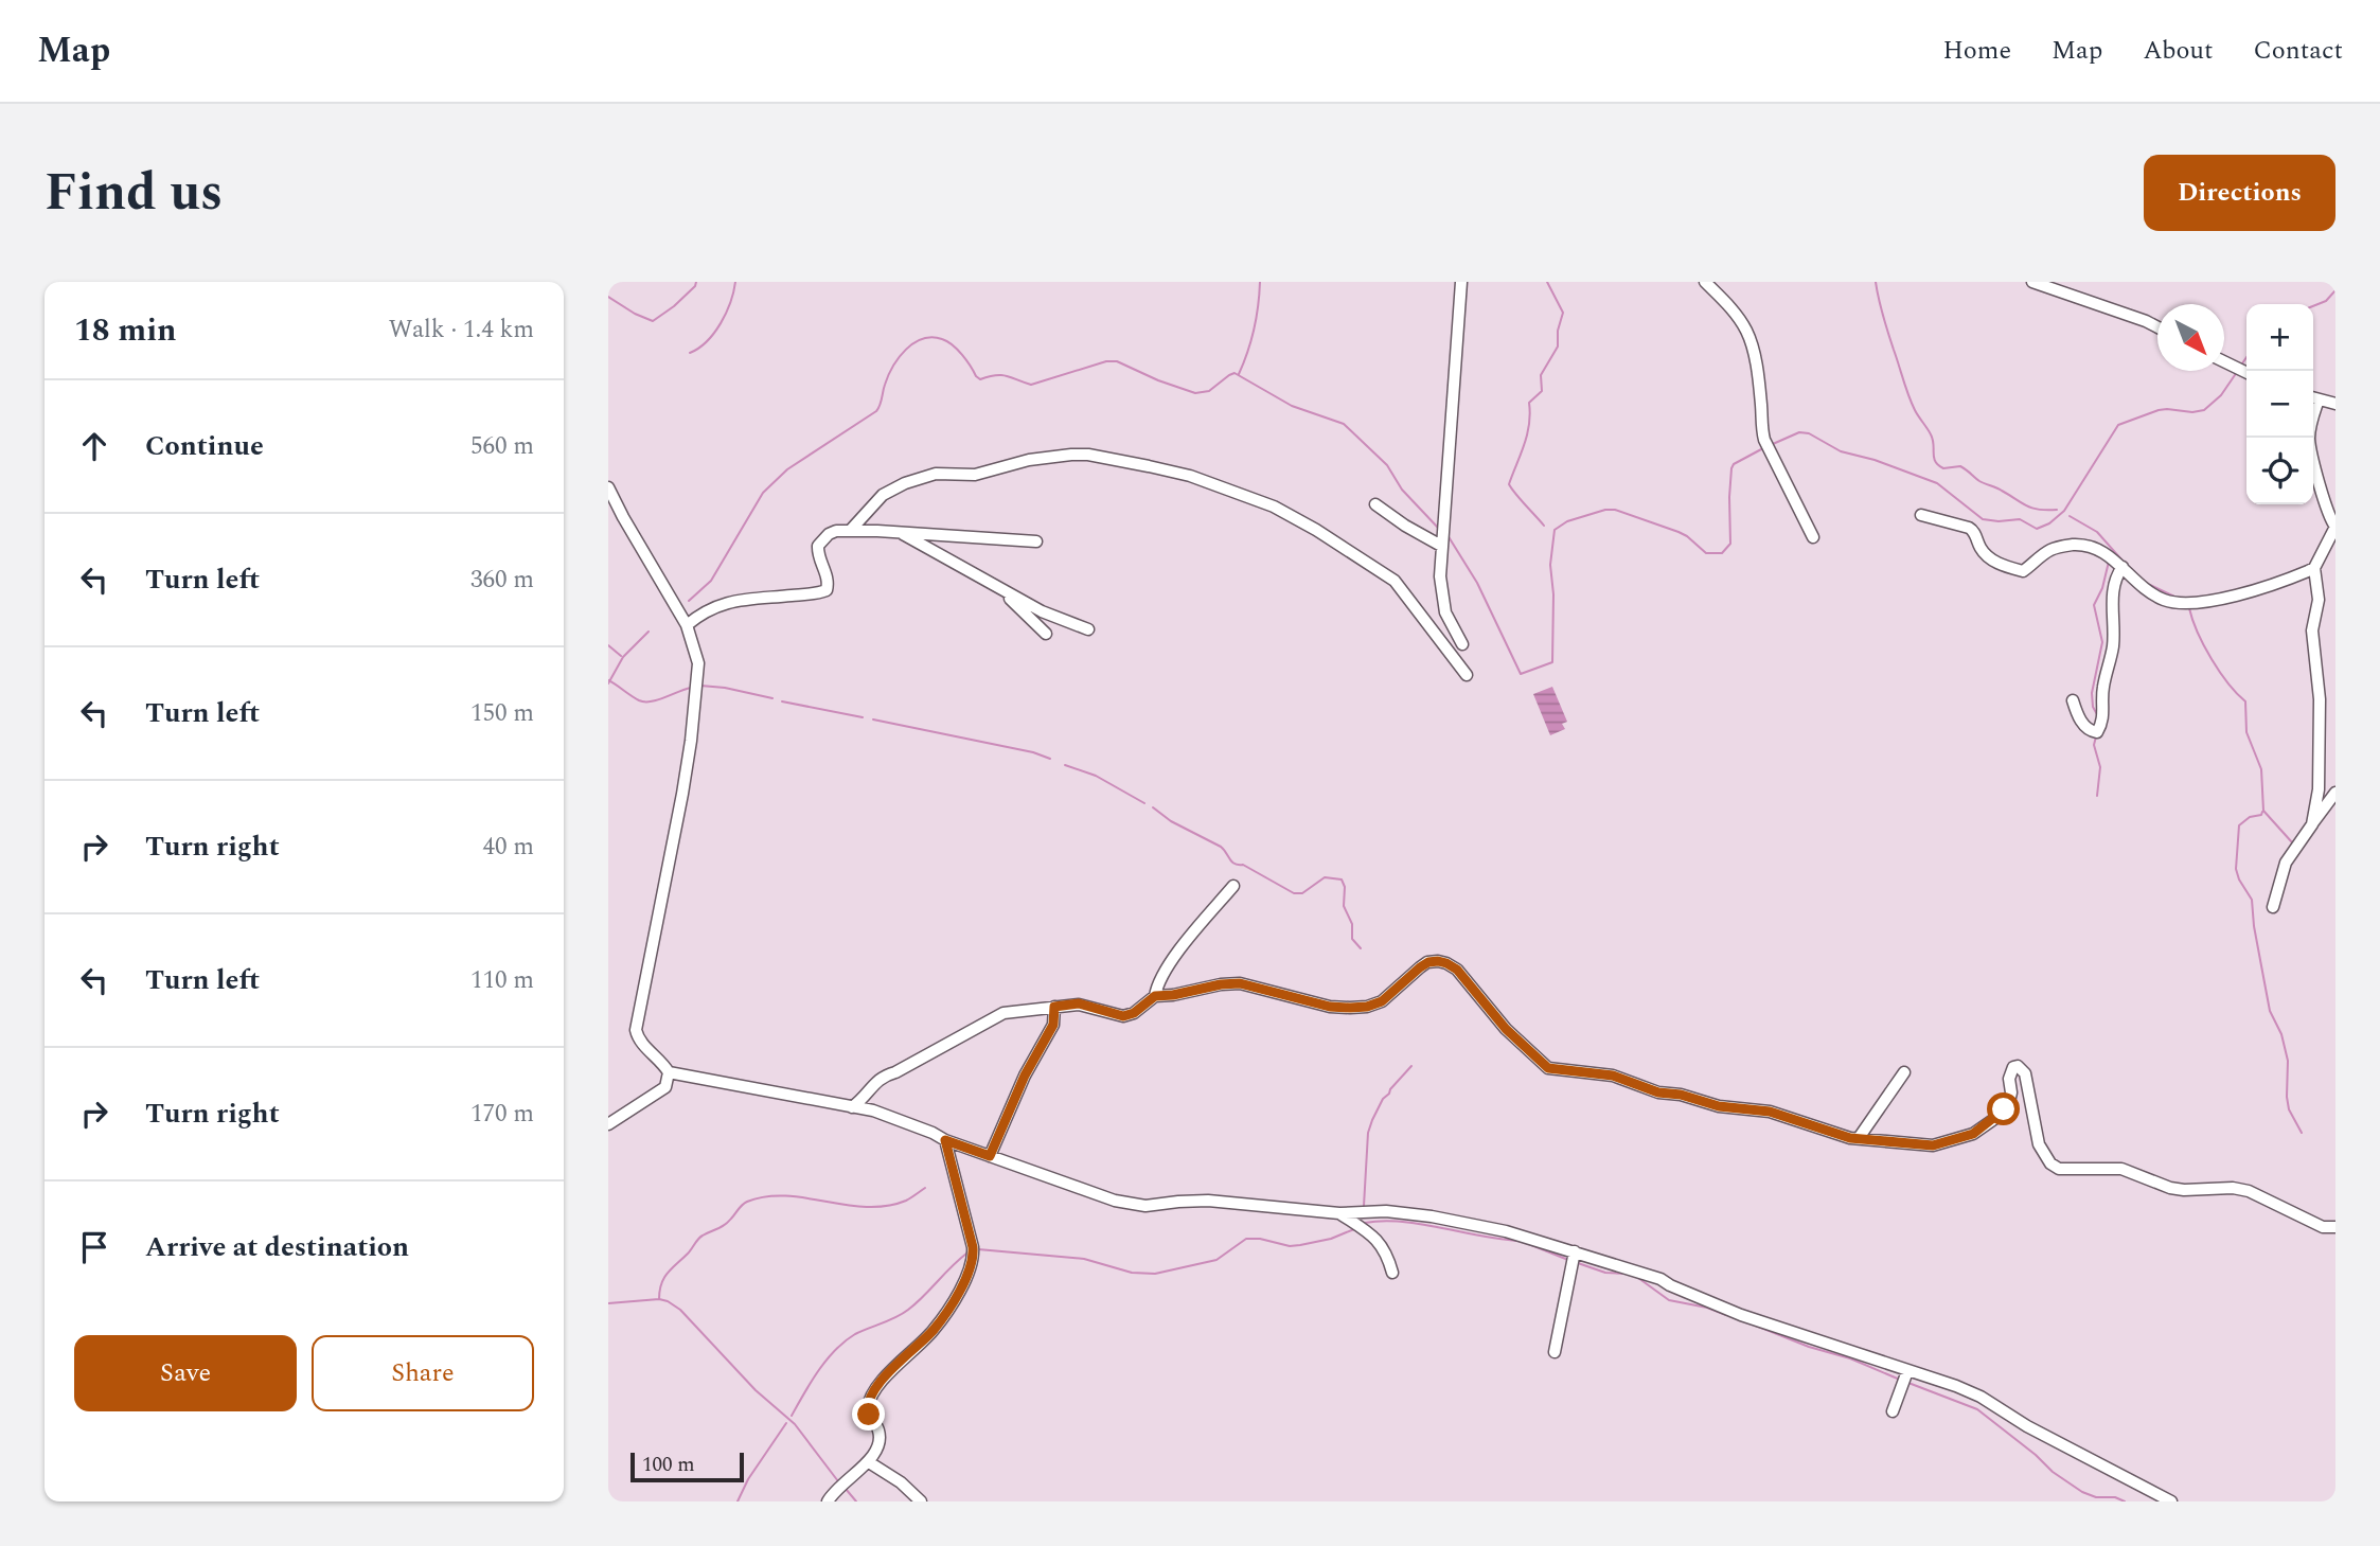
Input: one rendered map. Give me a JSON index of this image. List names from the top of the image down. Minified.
{"scale_bar":"100 m","north":"bottom right","page":{"header":"Map","nav":["Home","Map","About","Contact"],"title":"Find us","buttons":["Directions",["Save","Share"]],"heading":["18 min","Walk · 1.4 km"],"map_buttons":["+","−"],"list":[["Continue","560 m"],["Turn left","360 m"],["Turn left","150 m"],["Turn right","40 m"],["Turn left","110 m"],["Turn right","170 m"],"Arrive at destination"],"scale":"100 m"}}
